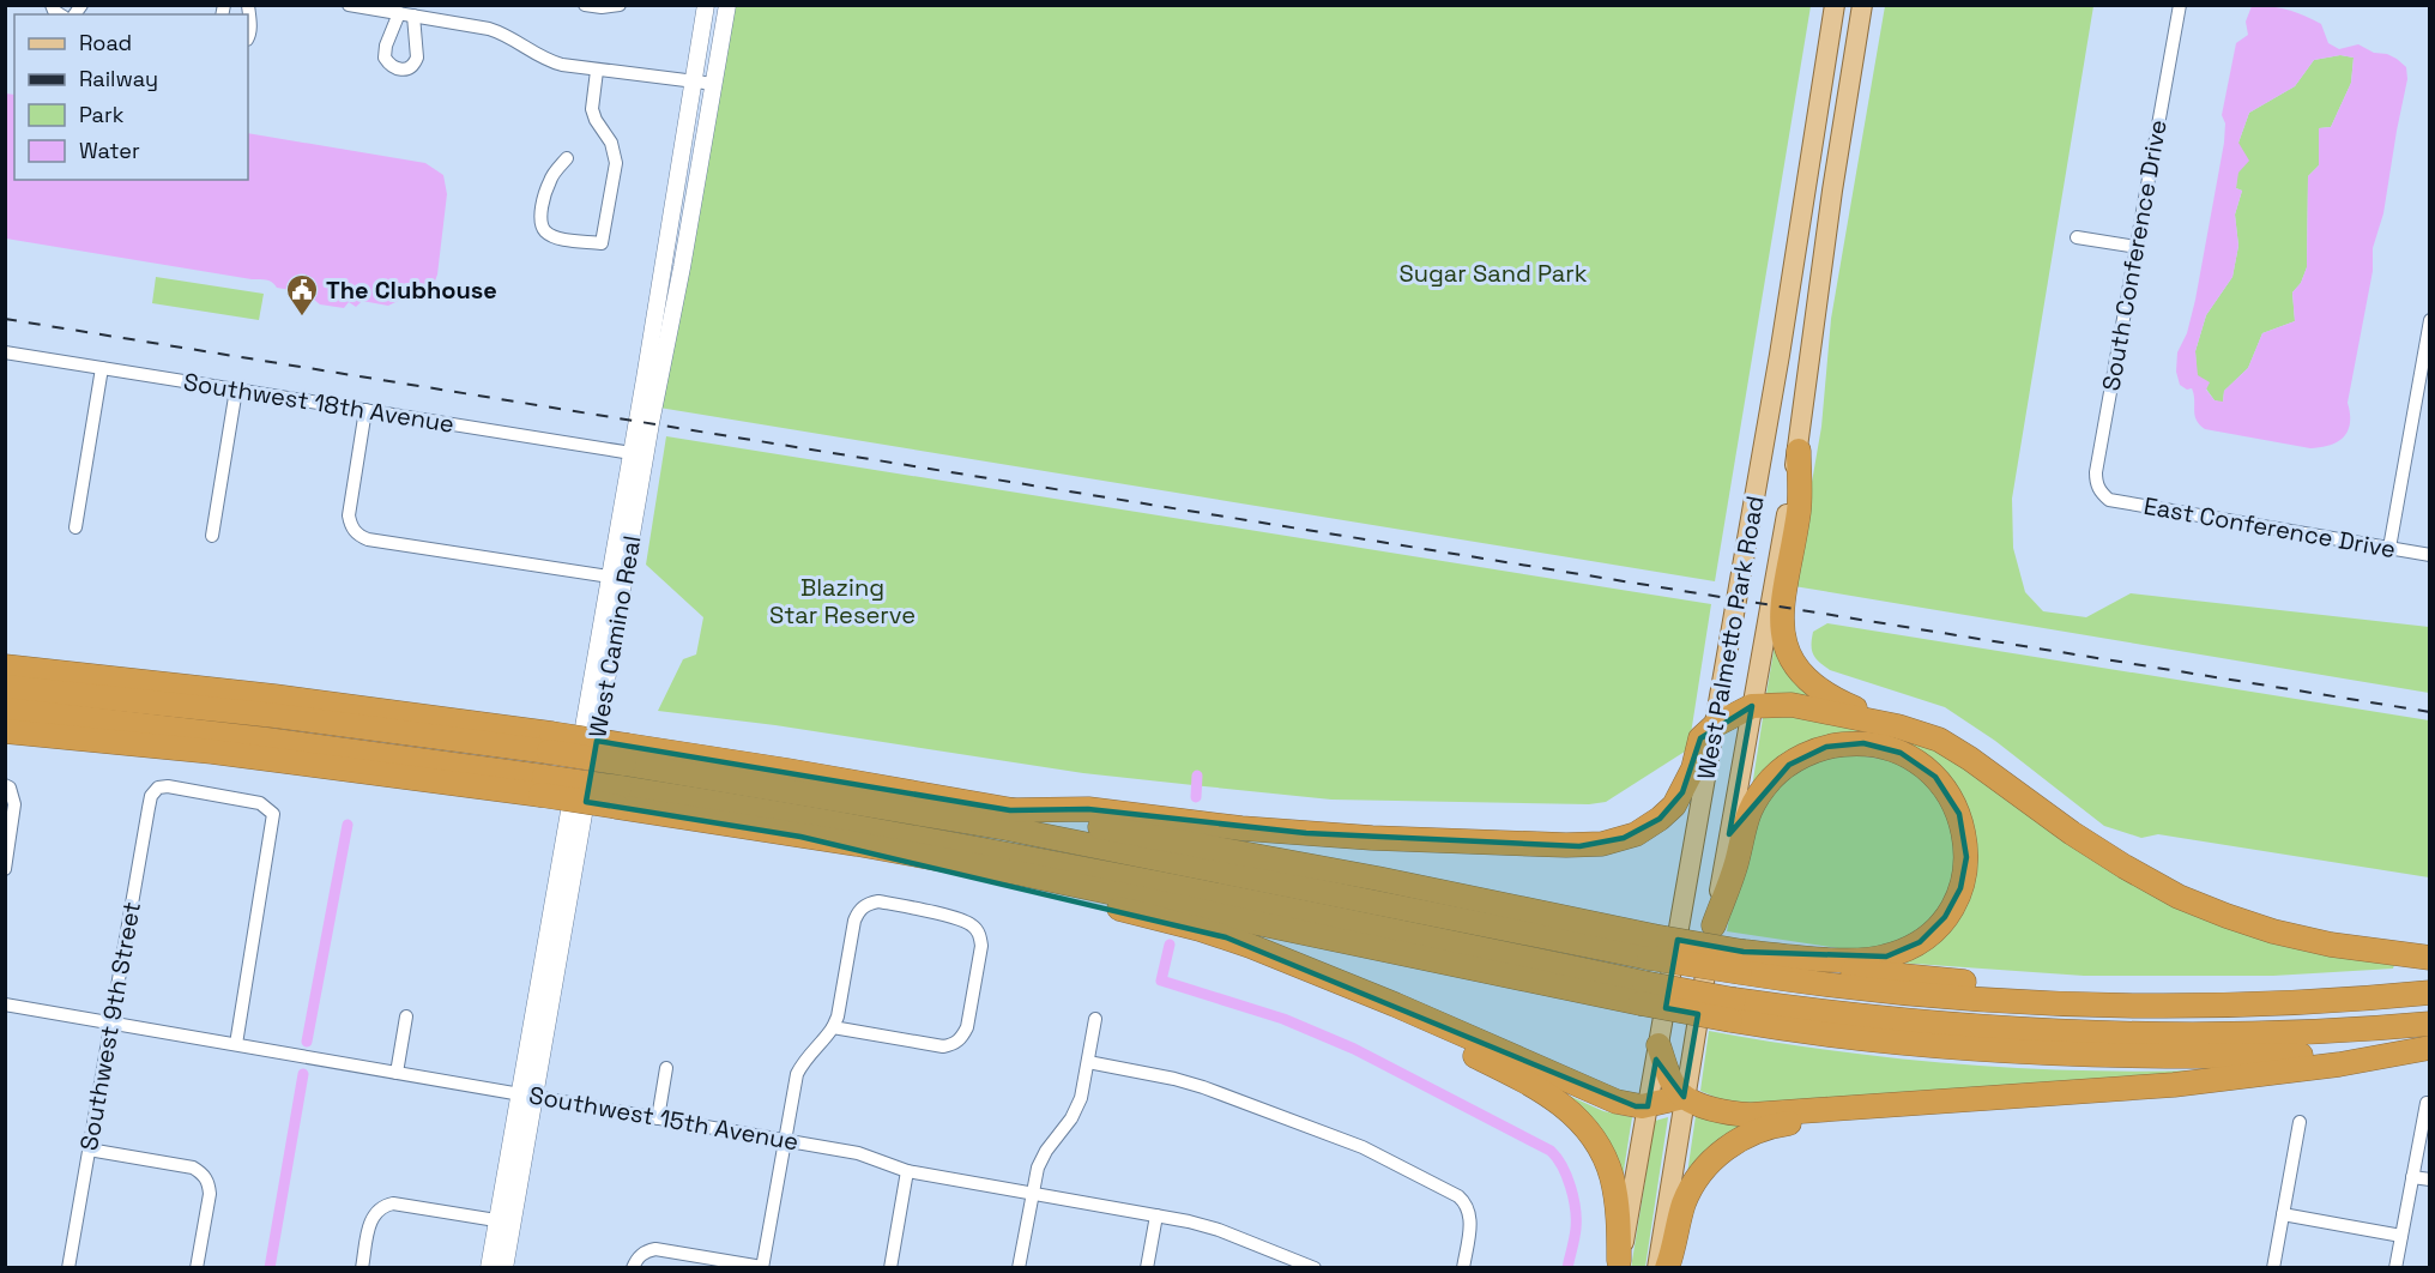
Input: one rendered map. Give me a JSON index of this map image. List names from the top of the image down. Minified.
{"streets":{"main road":["West Palmetto Park Road"],"street":["South Conference Drive","Southwest 18th Avenue","East Conference Drive","West Camino Real","Southwest 9th Street","Southwest 15th Avenue"]},"crossings":[["South Conference Drive","East Conference Drive"],["Southwest 18th Avenue","West Camino Real"],["West Camino Real","Southwest 15th Avenue"],["Southwest 9th Street","Southwest 15th Avenue"]],"parks":["Sugar Sand Park","Blazing Star Reserve"],"places":{"public building":["The Clubhouse"]},"legend":["Road","Railway","Park","Water"]}
